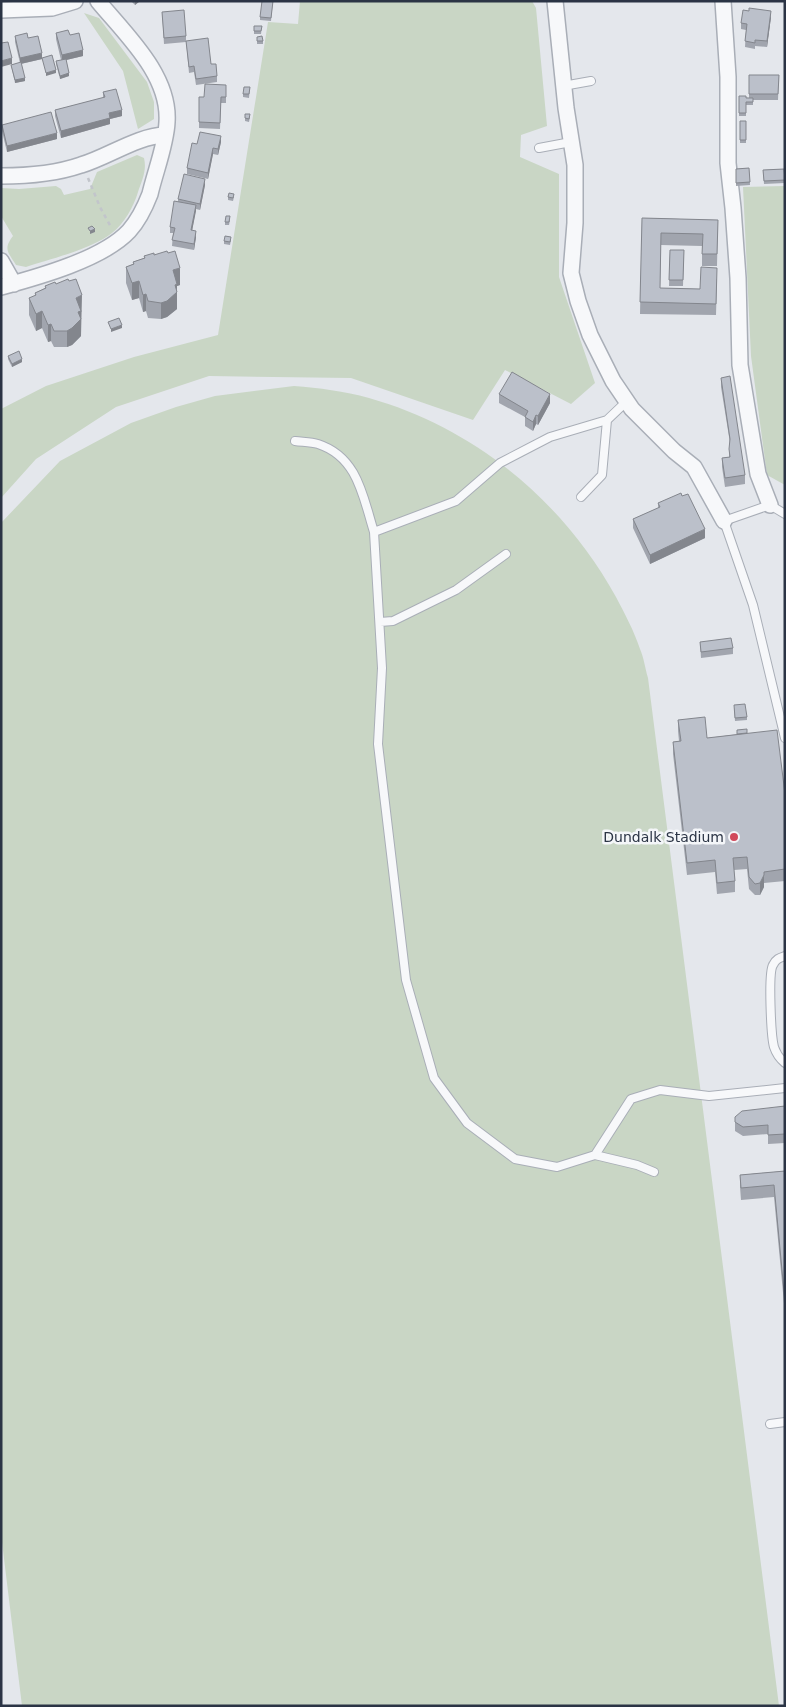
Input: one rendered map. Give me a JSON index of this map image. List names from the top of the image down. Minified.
{"places":["Dundalk Stadium"]}
